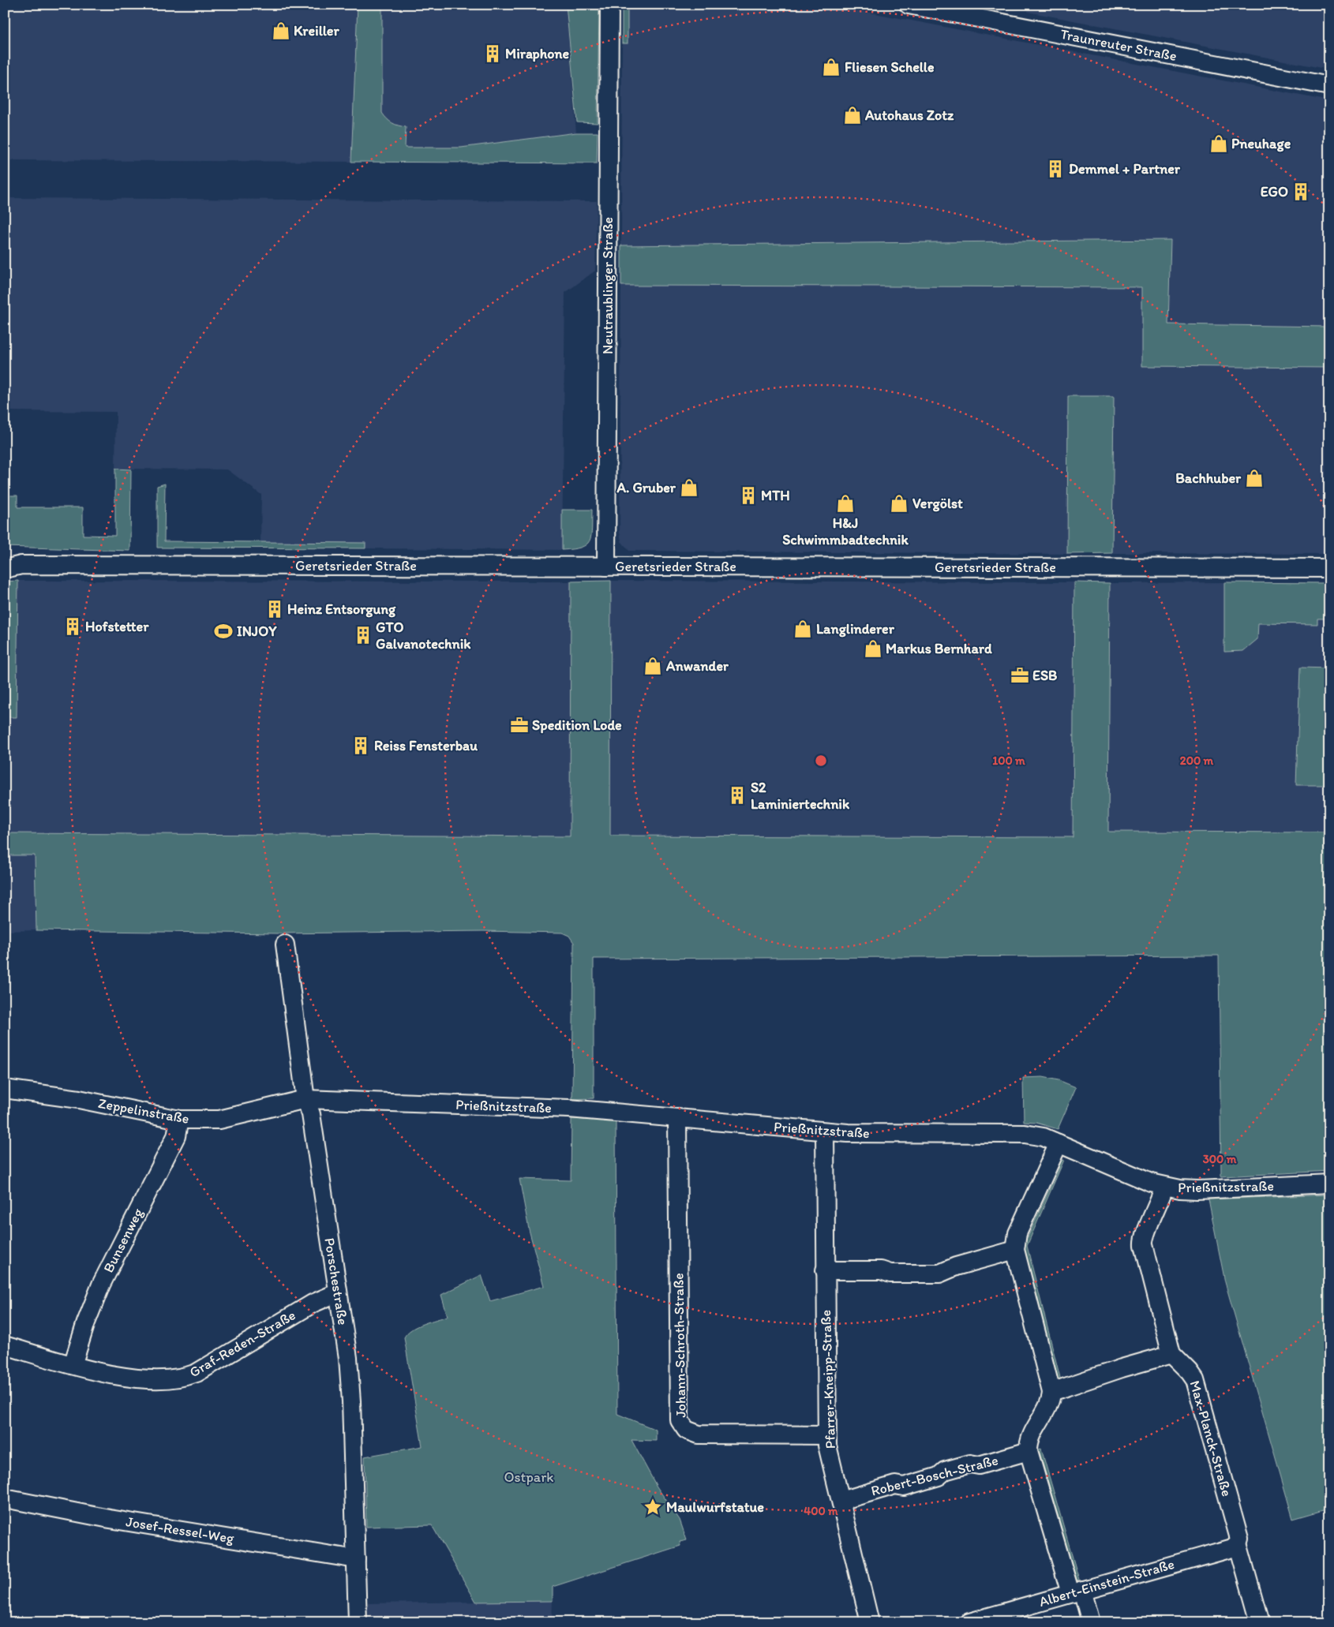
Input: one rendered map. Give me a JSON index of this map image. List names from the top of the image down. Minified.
{"streets":{"street":["Traunreuter Straße","Neutraublinger Straße","Geretsrieder Straße","Prießnitzstraße","Zeppelinstraße","Bunsenweg","Porschestraße","Graf-Reden-Straße","Johann-Schroth-Straße","Pfarrer-Kneipp-Straße","Max-Planck-Straße","Robert-Bosch-Straße","Josef-Ressel-Weg","Albert-Einstein-Straße"]},"crossings":[["Neutraublinger Straße","Geretsrieder Straße"],["Prießnitzstraße","Zeppelinstraße"],["Prießnitzstraße","Porschestraße"],["Prießnitzstraße","Johann-Schroth-Straße"],["Prießnitzstraße","Pfarrer-Kneipp-Straße"],["Zeppelinstraße","Bunsenweg"],["Zeppelinstraße","Porschestraße"],["Bunsenweg","Graf-Reden-Straße"],["Porschestraße","Graf-Reden-Straße"],["Porschestraße","Josef-Ressel-Weg"],["Johann-Schroth-Straße","Pfarrer-Kneipp-Straße"],["Pfarrer-Kneipp-Straße","Robert-Bosch-Straße"],["Max-Planck-Straße","Albert-Einstein-Straße"]],"parks":["Ostpark"],"places":{"shop":["Kreiller","Fliesen Schelle","Autohaus Zotz","Pneuhage","Bachhuber","A. Gruber","H&J Schwimmbadtechnik","Vergölst","Langlinderer","Markus Bernhard","Anwander"],"building":["Miraphone","Demmel + Partner","EGO","MTH","Heinz Entsorgung","Hofstetter","GTO Galvanotechnik","Reiss Fensterbau","S2 Laminiertechnik"],"sports":["INJOY"],"office":["ESB","Spedition Lode"],"place":["Maulwurfstatue"]},"rings":["100 m","200 m","300 m","400 m"]}
